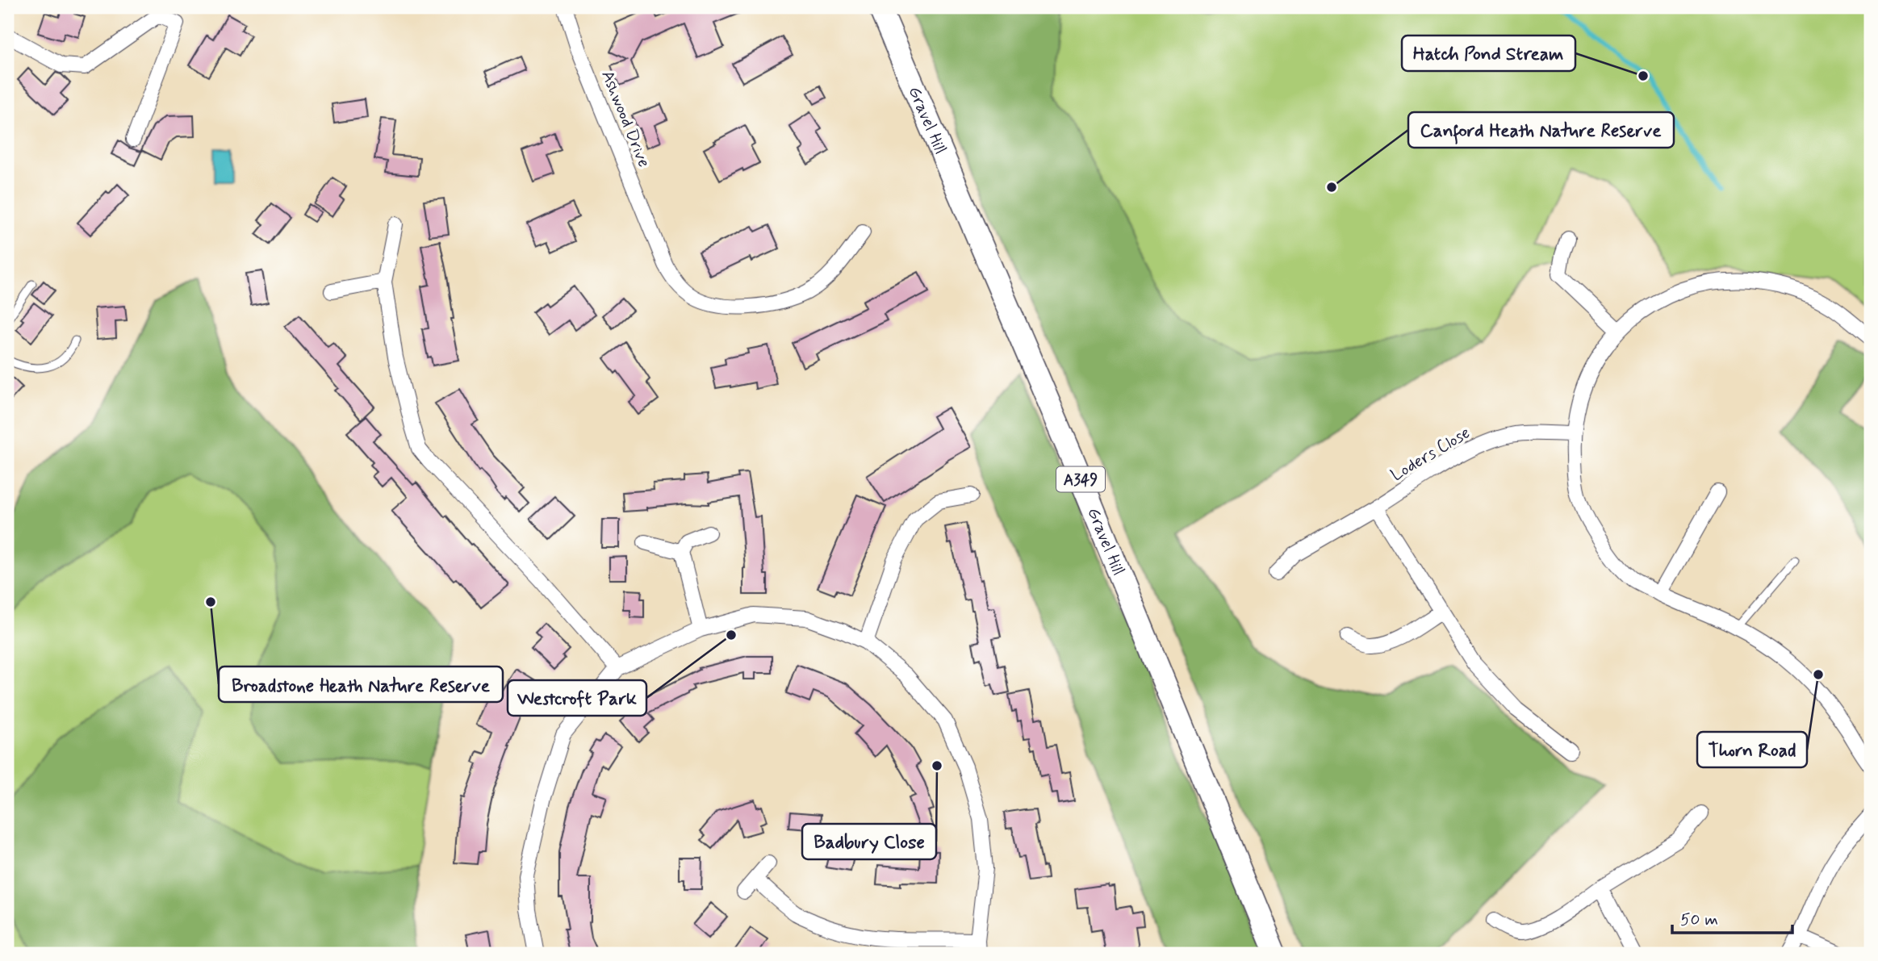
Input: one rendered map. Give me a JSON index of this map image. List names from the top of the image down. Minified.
{"streets":{"main road":["Gravel Hill","A349"],"street":["Ashwood Drive","Loders Close"]},"places":["Hatch Pond Stream","Canford Heath Nature Reserve","Broadstone Heath Nature Reserve","Westcroft Park","Thorn Road","Badbury Close"],"scale_bar":"50 m"}
